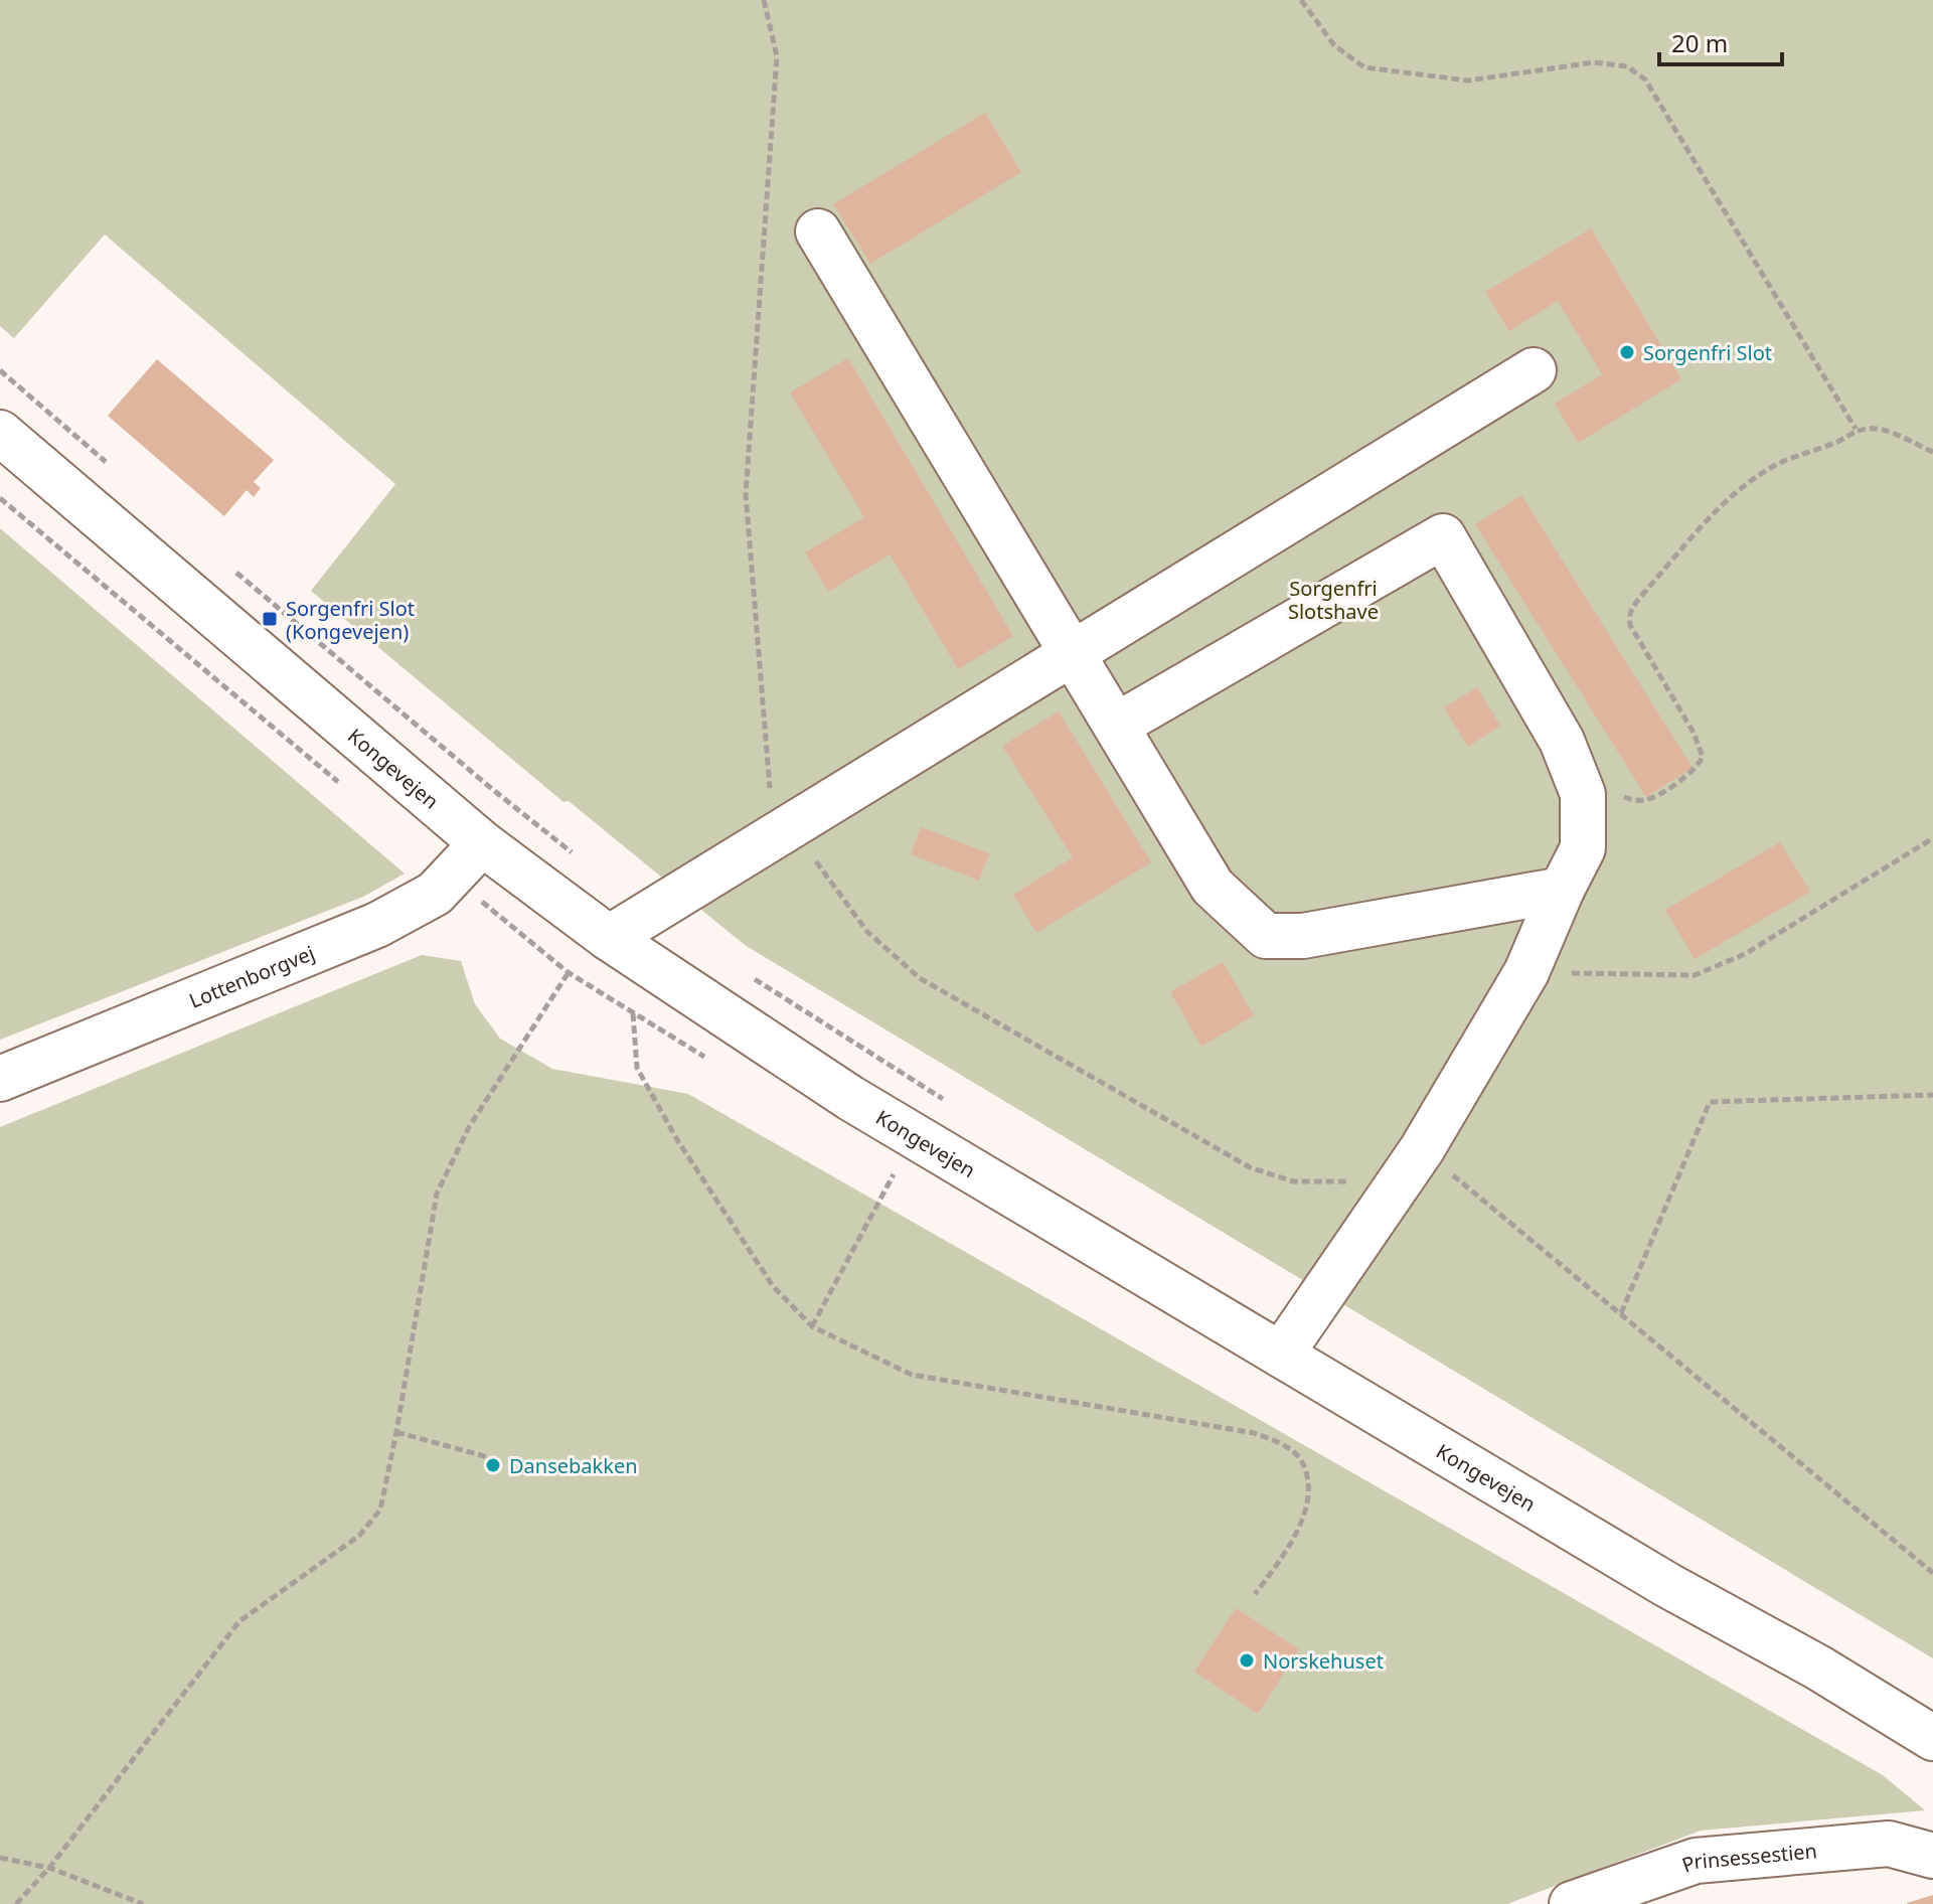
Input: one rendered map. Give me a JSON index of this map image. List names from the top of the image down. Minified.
{"streets":{"street":["Kongevejen","Lottenborgvej","Prinsessestien"]},"crossings":[["Kongevejen","Lottenborgvej"]],"parks":["Sorgenfri Slotshave"],"places":{"other":["Sorgenfri Slot","Dansebakken","Norskehuset"],"transit":["Sorgenfri Slot (Kongevejen)"]},"scale_bar":"20 m"}
